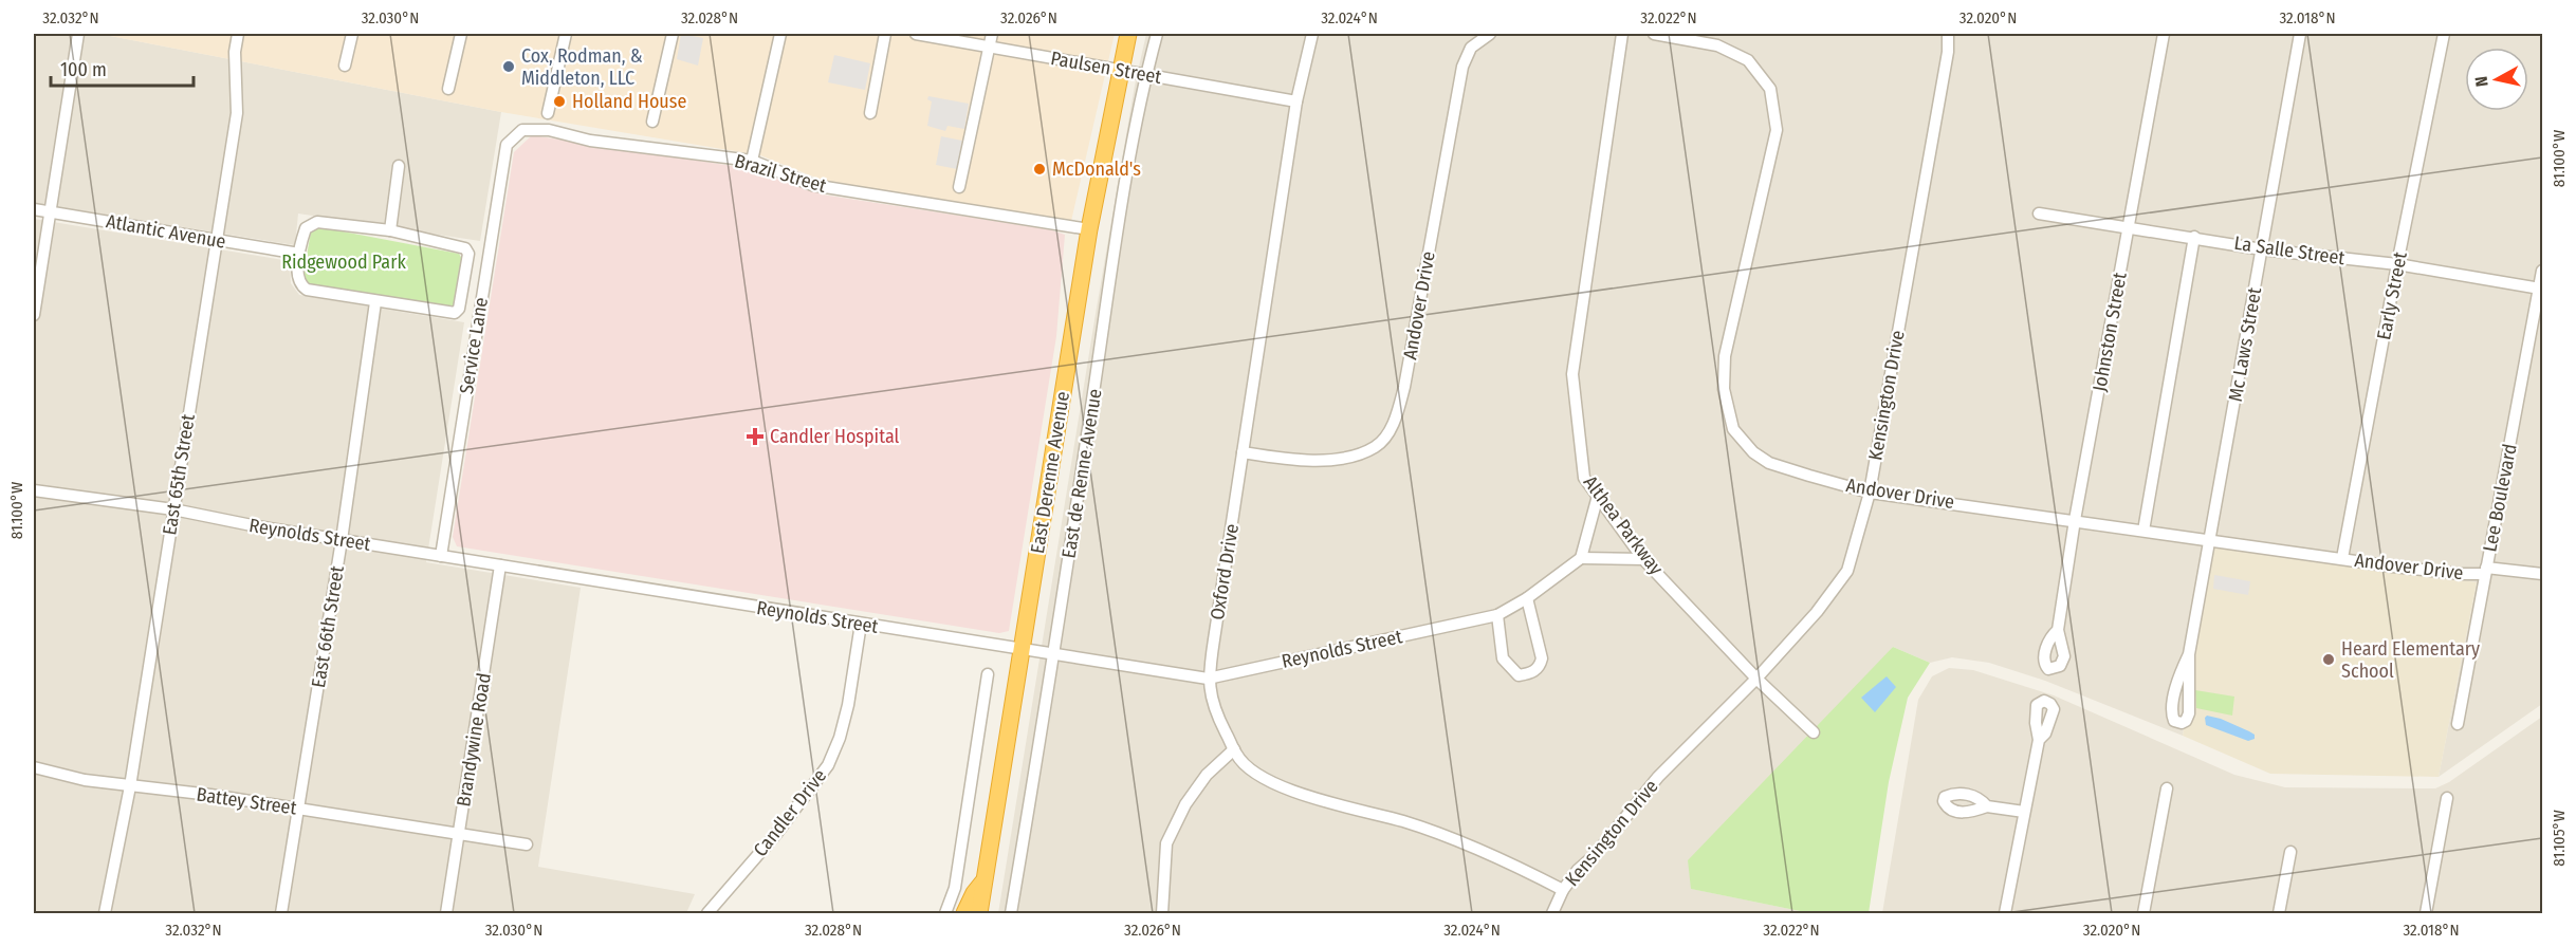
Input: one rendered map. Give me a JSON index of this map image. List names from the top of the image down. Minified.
{"streets":{"highway":["East Derenne Avenue"],"street":["Paulsen Street","Brazil Street","Atlantic Avenue","La Salle Street","Early Street","Andover Drive","Johnston Street","Mc Laws Street","Service Lane","Kensington Drive","East de Renne Avenue","East 65th Street","Lee Boulevard","Althea Parkway","Reynolds Street","Oxford Drive","East 66th Street","Brandywine Road","Battey Street","Candler Drive"]},"crossings":[["Paulsen Street","East Derenne Avenue"],["Paulsen Street","East de Renne Avenue"],["Paulsen Street","Oxford Drive"],["Brazil Street","Service Lane"],["Brazil Street","East Derenne Avenue"],["Atlantic Avenue","East 65th Street"],["La Salle Street","Early Street"],["La Salle Street","Johnston Street"],["La Salle Street","Mc Laws Street"],["La Salle Street","Lee Boulevard"],["Early Street","Andover Drive"],["Andover Drive","Johnston Street"],["Andover Drive","Mc Laws Street"],["Andover Drive","Kensington Drive"],["Andover Drive","Lee Boulevard"],["Andover Drive","Oxford Drive"],["Service Lane","Reynolds Street"],["Kensington Drive","Althea Parkway"],["Kensington Drive","Oxford Drive"],["East Derenne Avenue","Reynolds Street"],["East de Renne Avenue","Reynolds Street"],["East 65th Street","Reynolds Street"],["East 65th Street","Battey Street"],["Reynolds Street","Oxford Drive"],["Reynolds Street","East 66th Street"],["Reynolds Street","Brandywine Road"],["Reynolds Street","Candler Drive"],["East 66th Street","Battey Street"],["Brandywine Road","Battey Street"]],"parks":["Ridgewood Park"],"places":{"other":["Cox, Rodman, & Middleton, LLC","Holland House","McDonald's","Heard Elementary School"],"health":["Candler Hospital"]},"scale_bar":"100 m","north":"left","coordinates":["32.032°N","32.030°N","32.028°N","32.026°N","32.024°N","32.022°N","32.020°N","32.018°N","81.100°W","81.105°W"]}
